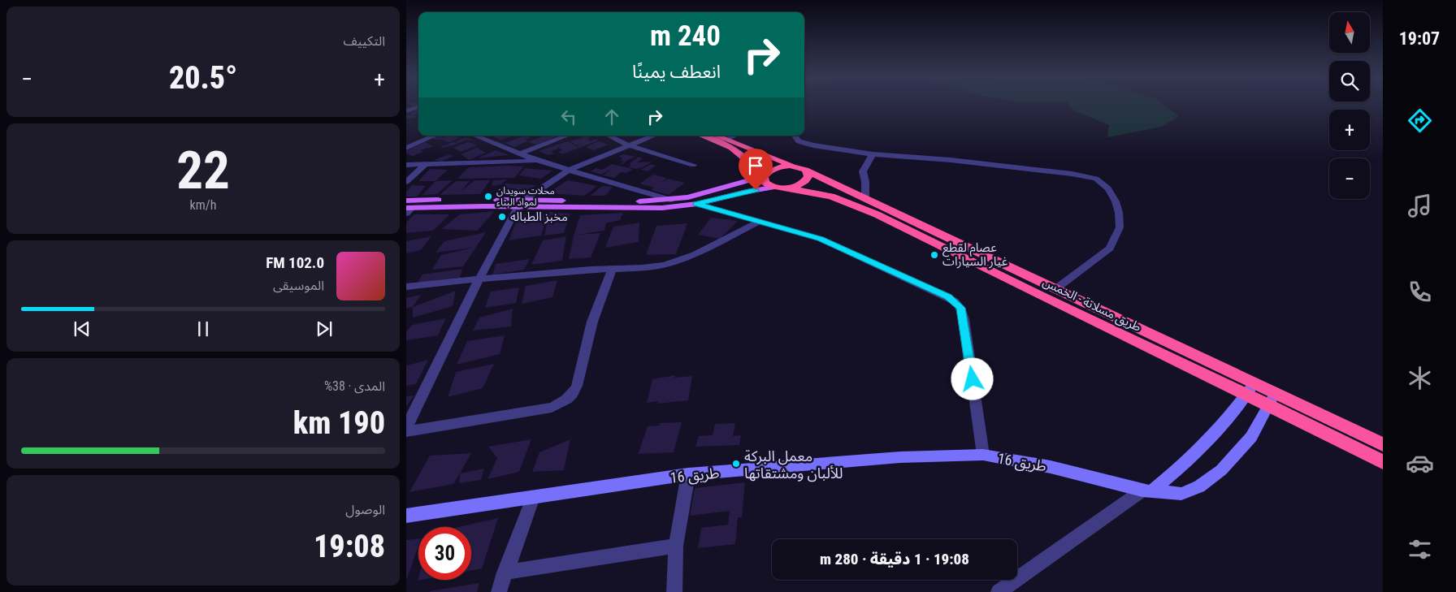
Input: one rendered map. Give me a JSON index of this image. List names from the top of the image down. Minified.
{"streets":{"highway":["طريق مسلاتة - الخمس"],"street":["طريق 16"]},"crossings":[["طريق مسلاتة - الخمس","طريق 16"]],"places":["محلات سويدان لمواد البناء","مخبز الطباله","عصام لقطع غيار السيارات","معمل البركة للألبان ومشتقاتها"],"north":"top","page":{"tabs":"19:07","tile":["التكييف",["22","km/h"],["المدى · 38%","190 km"],["الوصول","19:08"]],"map_buttons":["+","−"],"turn":["240 m","انعطف يمينًا"],"heat":["−","20.5°","+"],"song":["102.0 FM","الموسيقى"],"limit":"30","trip":"19:08 · 1 دقيقة · 280 m"}}
